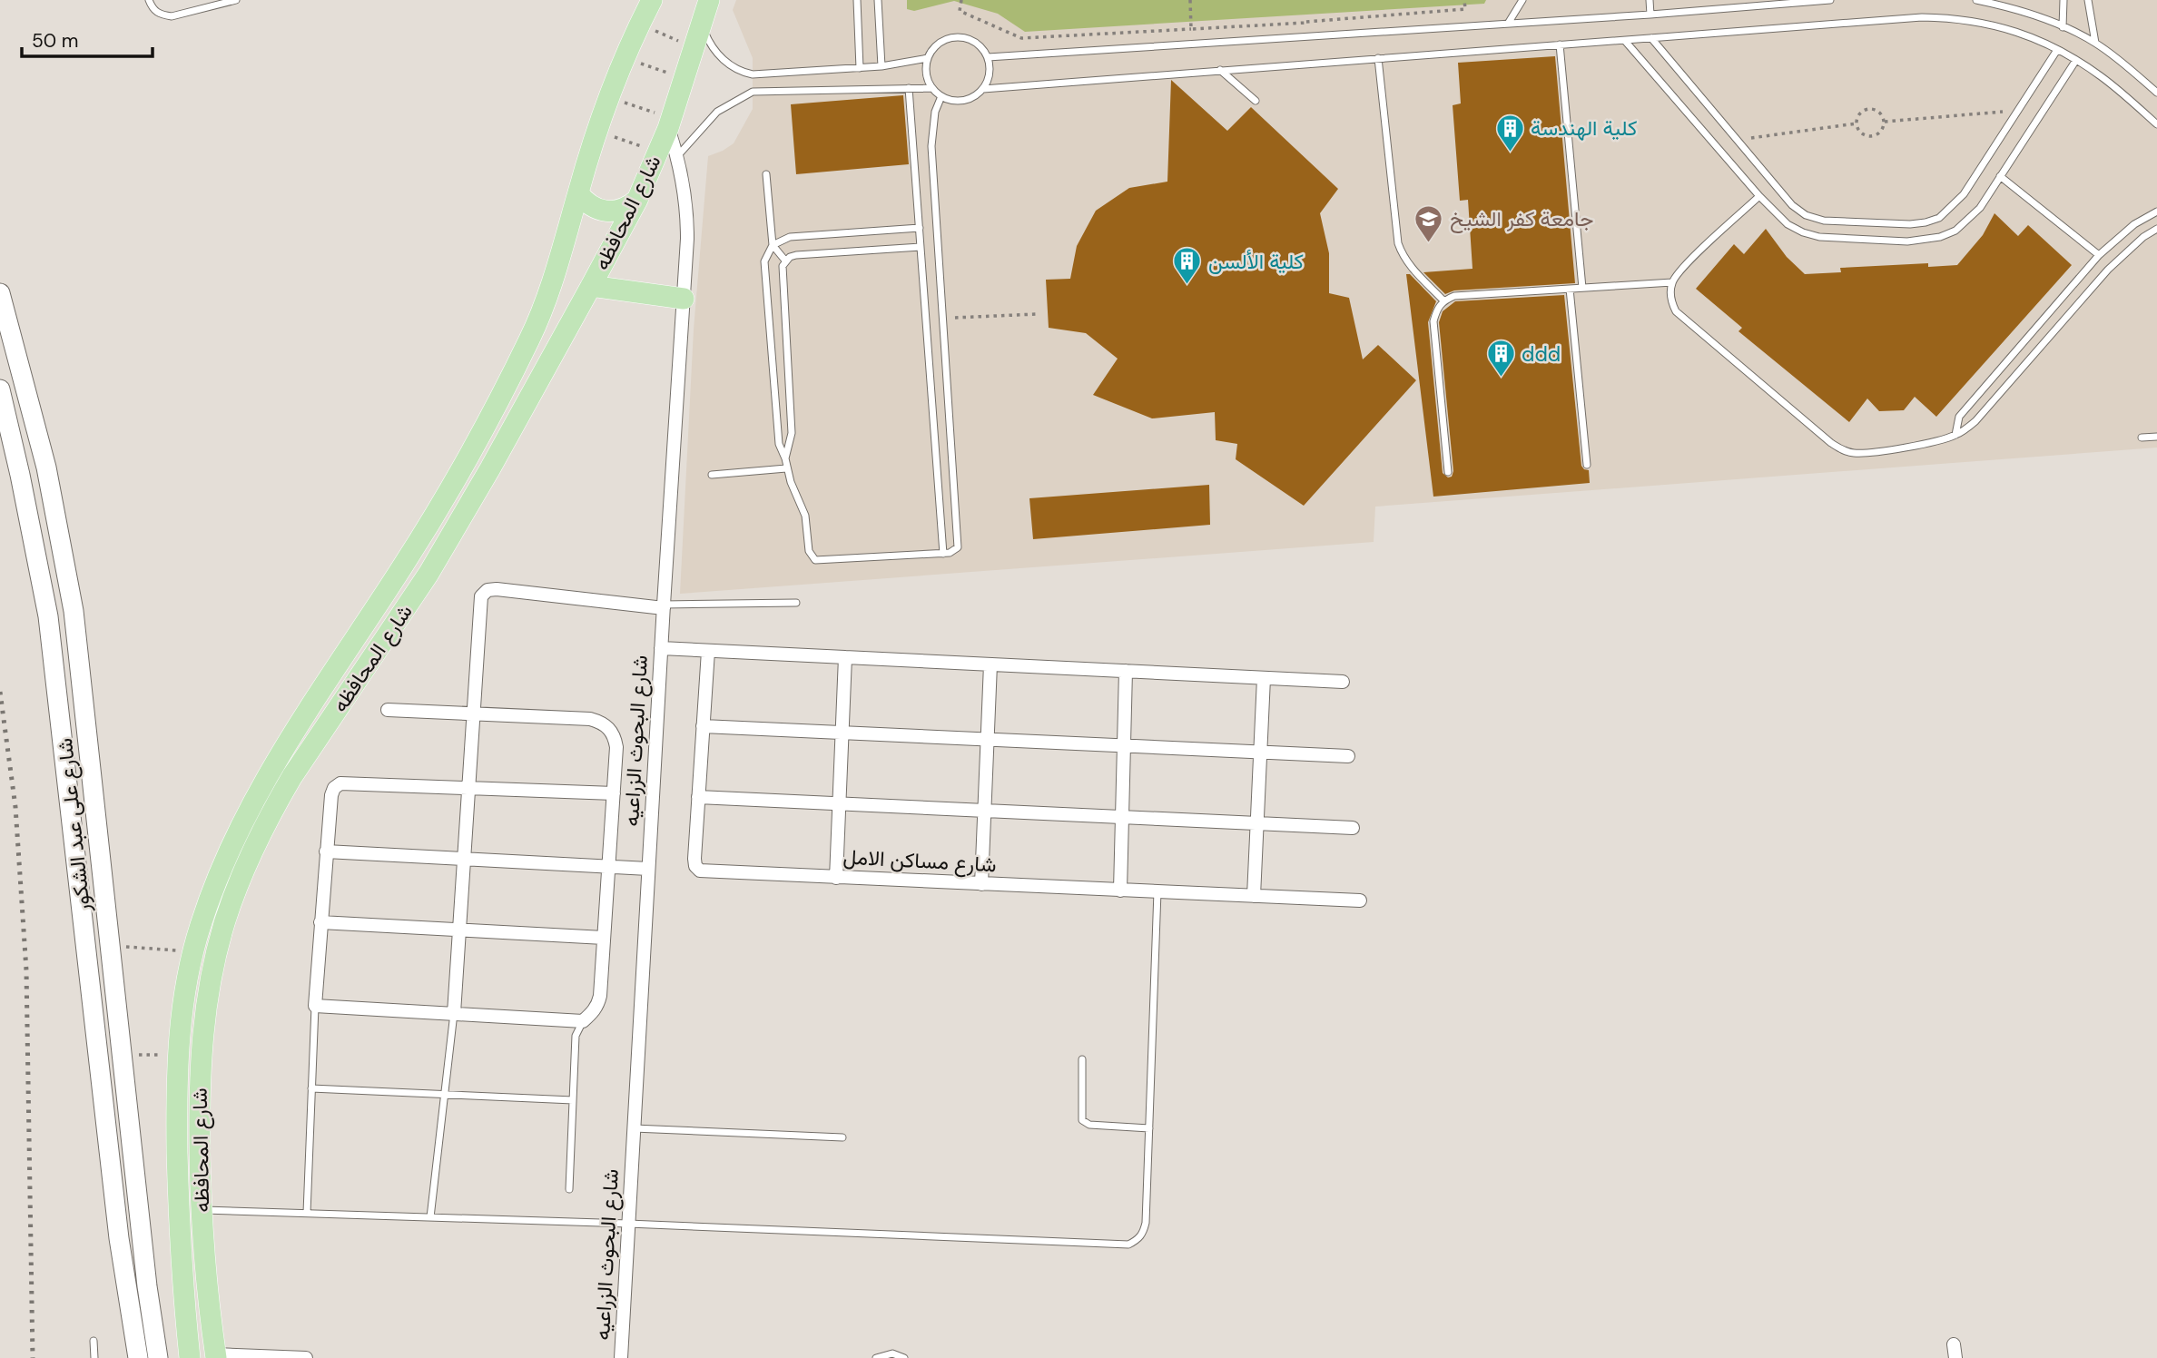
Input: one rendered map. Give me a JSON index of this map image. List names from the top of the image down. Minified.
{"streets":{"main road":["شارع المحافظه","شارع على عبد الشكور"],"street":["شارع البحوث الزراعيه","شارع مساكن الامل"]},"crossings":[["شارع المحافظه","شارع البحوث الزراعيه"]],"places":{"building":["كلية الهندسة","كلية الألسن","ddd"],"school or university":["جامعة كفر الشيخ"]},"scale_bar":"50 m"}
